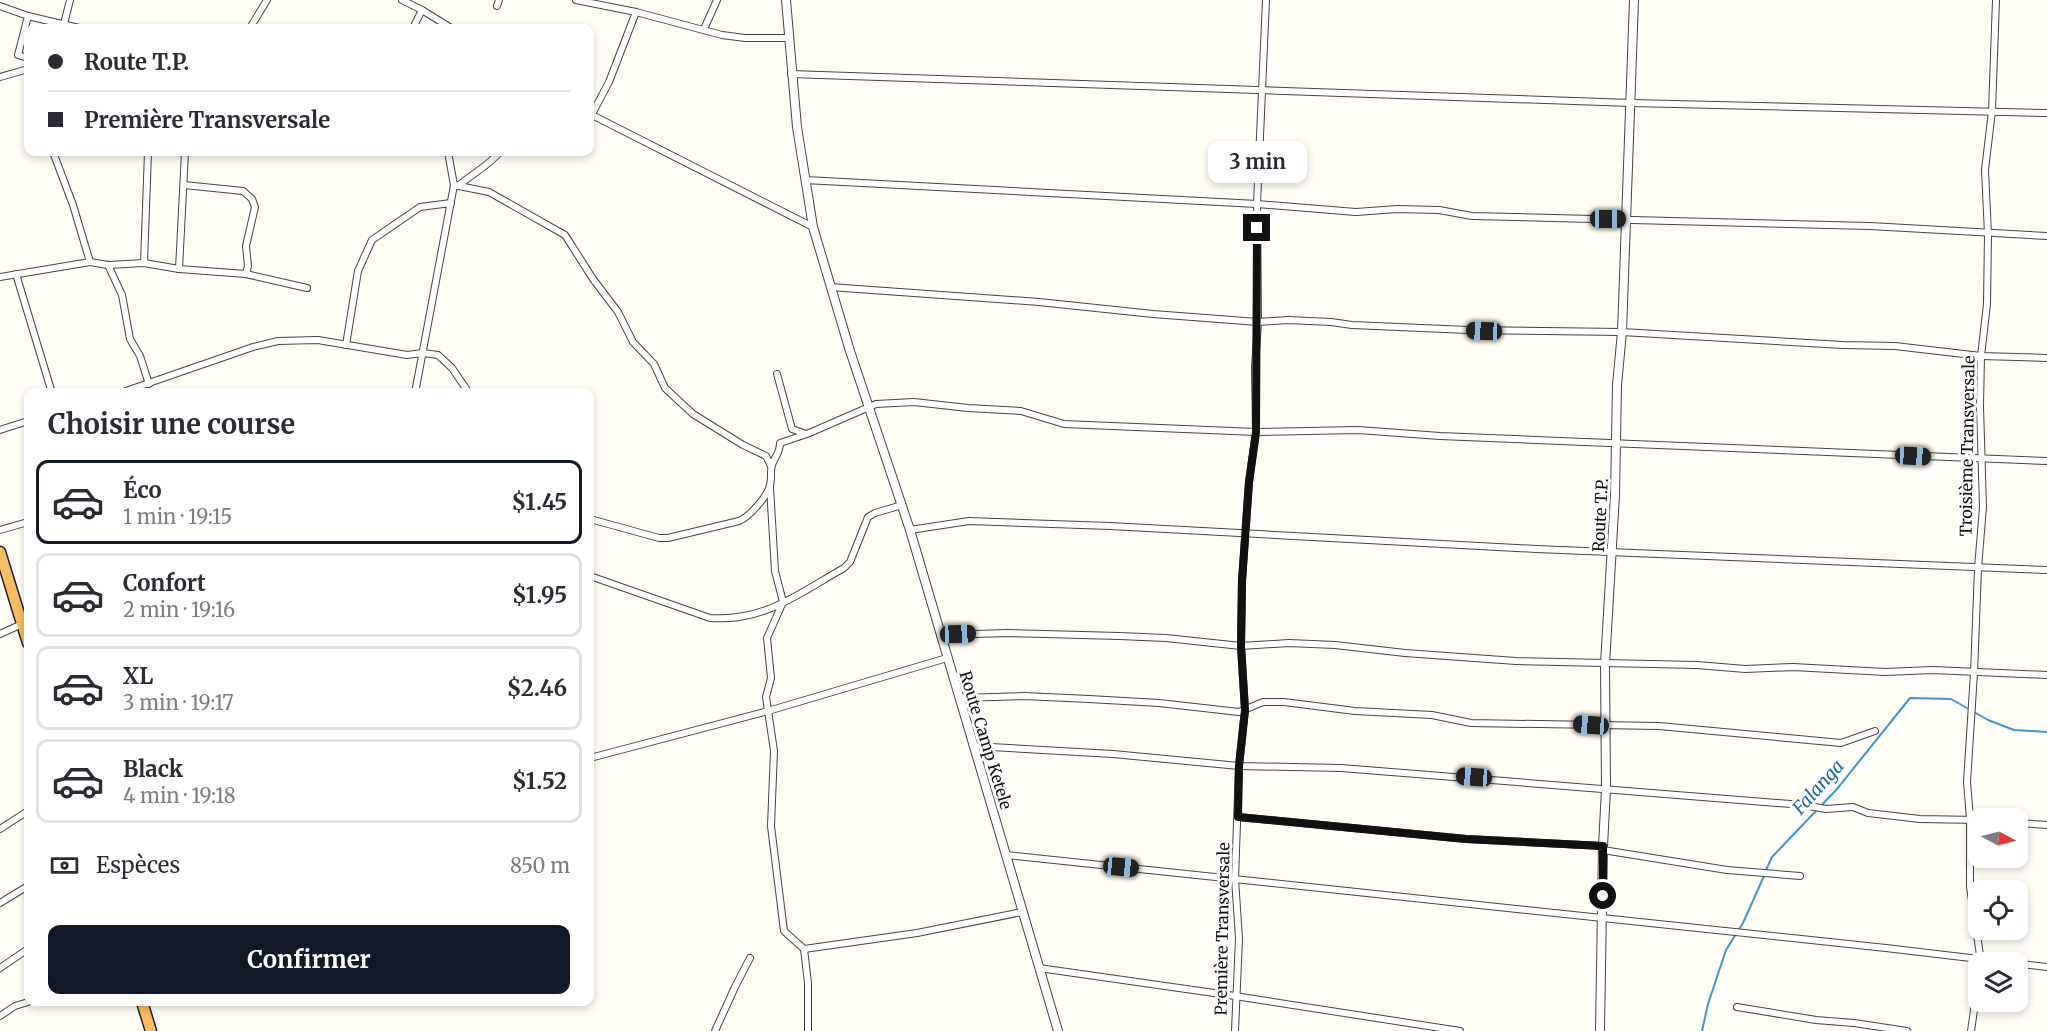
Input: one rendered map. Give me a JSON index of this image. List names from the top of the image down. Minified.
{"streets":{"street":["Troisième Transversale","Route T.P.","Route Camp Ketele","Première Transversale"]},"water":["Falanga"],"north":"right","page":{"banner":["Route T.P.","Première Transversale"],"bubble":"3 min","heading":"Choisir une course","list":[{"name":"Éco","note":"1 min · 19:15","value":"$1.45"},{"name":"Confort","note":"2 min · 19:16","value":"$1.95"},{"name":"XL","note":"3 min · 19:17","value":"$2.46"},{"name":"Black","note":"4 min · 19:18","value":"$1.52"}],"pay":["Espèces","850 m"],"buttons":"Confirmer"}}
